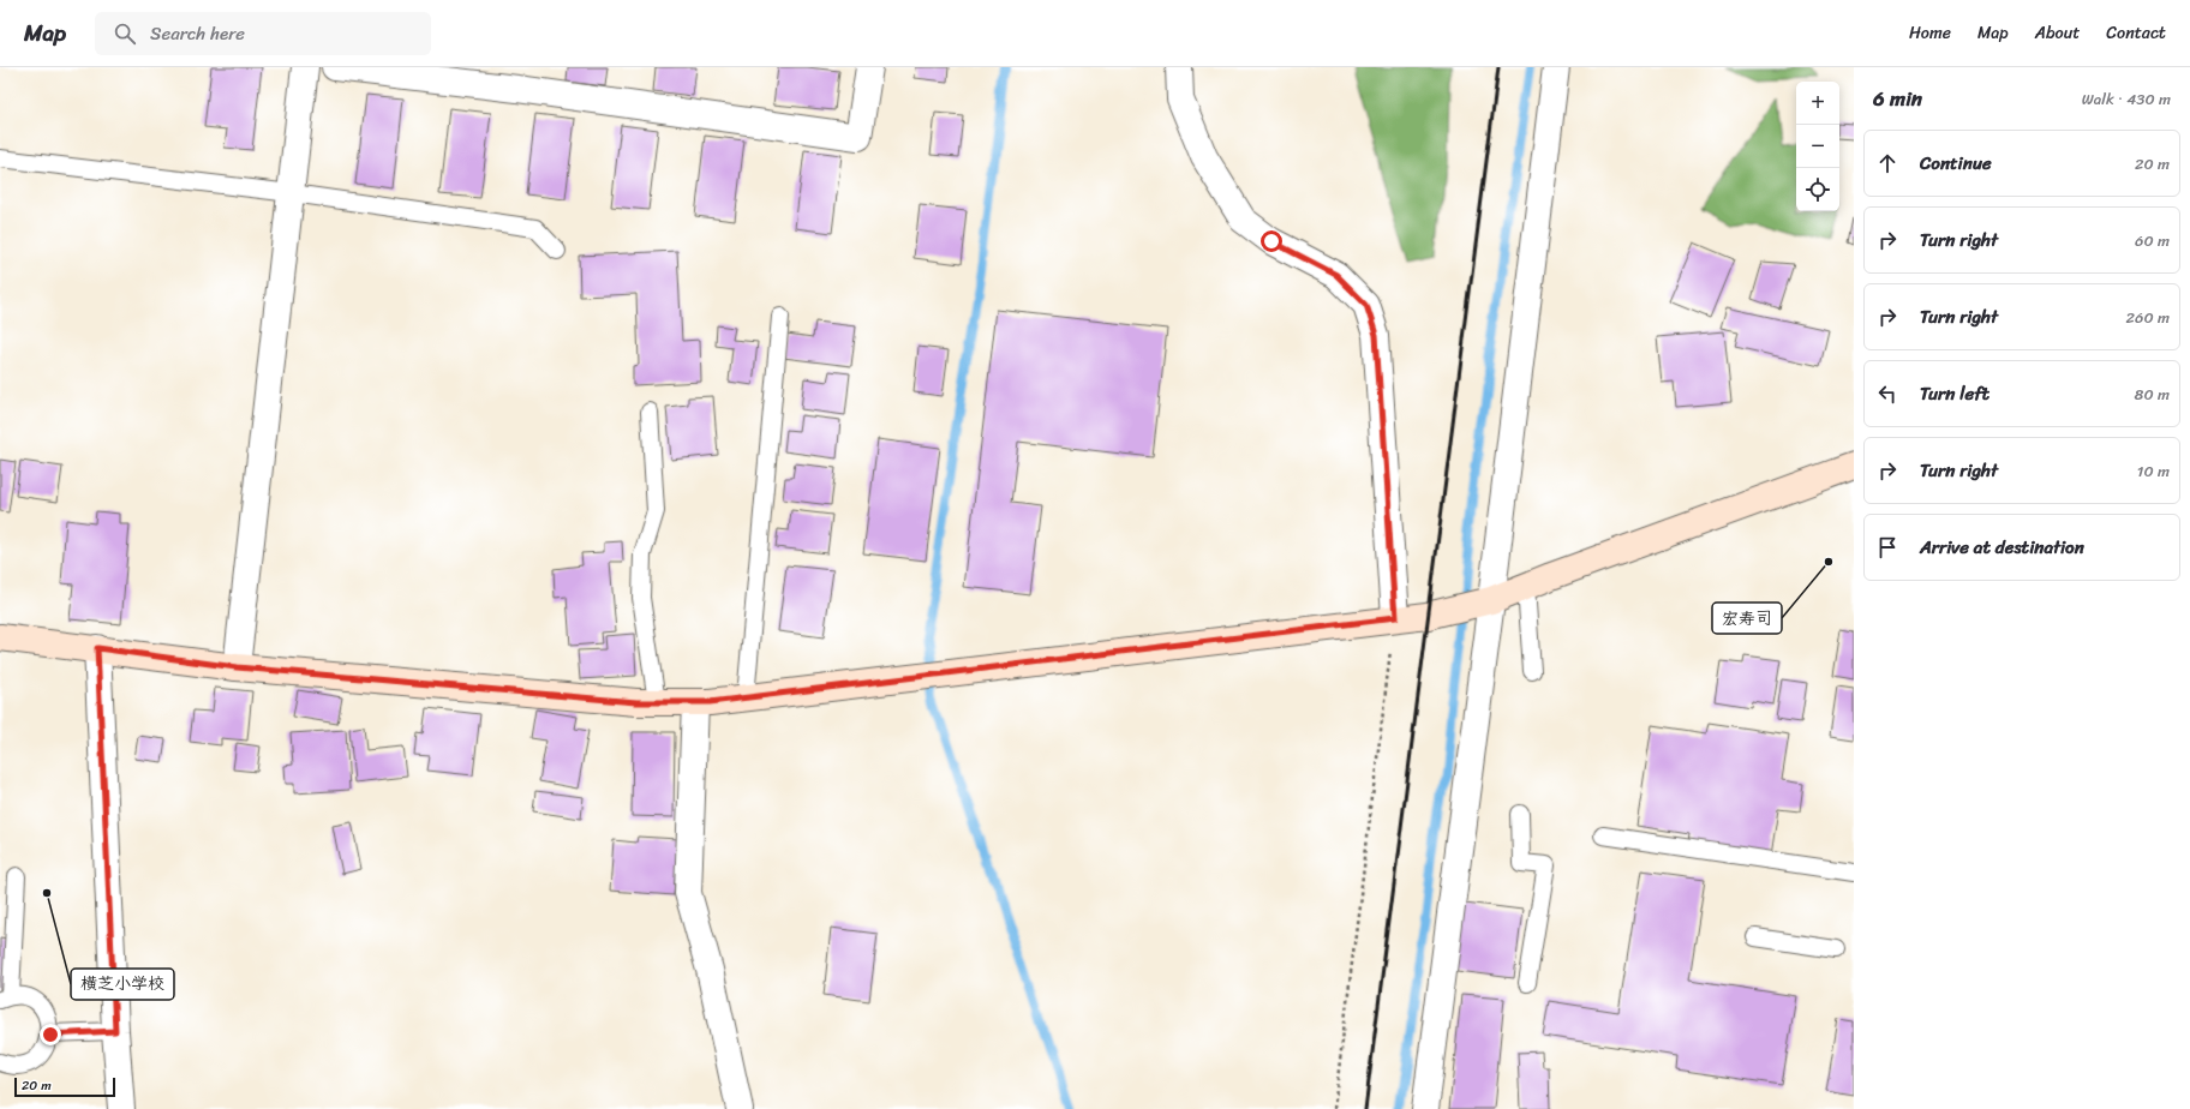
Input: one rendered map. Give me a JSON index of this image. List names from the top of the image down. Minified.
{"places":["宏寿司","横芝小学校"],"scale_bar":"20 m","page":{"header":"Map","search":"Search here","nav":["Home","Map","About","Contact"],"heading":["6 min","Walk · 430 m"],"map_buttons":["+","−"],"list":[["Continue","20 m"],["Turn right","60 m"],["Turn right","260 m"],["Turn left","80 m"],["Turn right","10 m"],"Arrive at destination"],"scale":"20 m"}}
